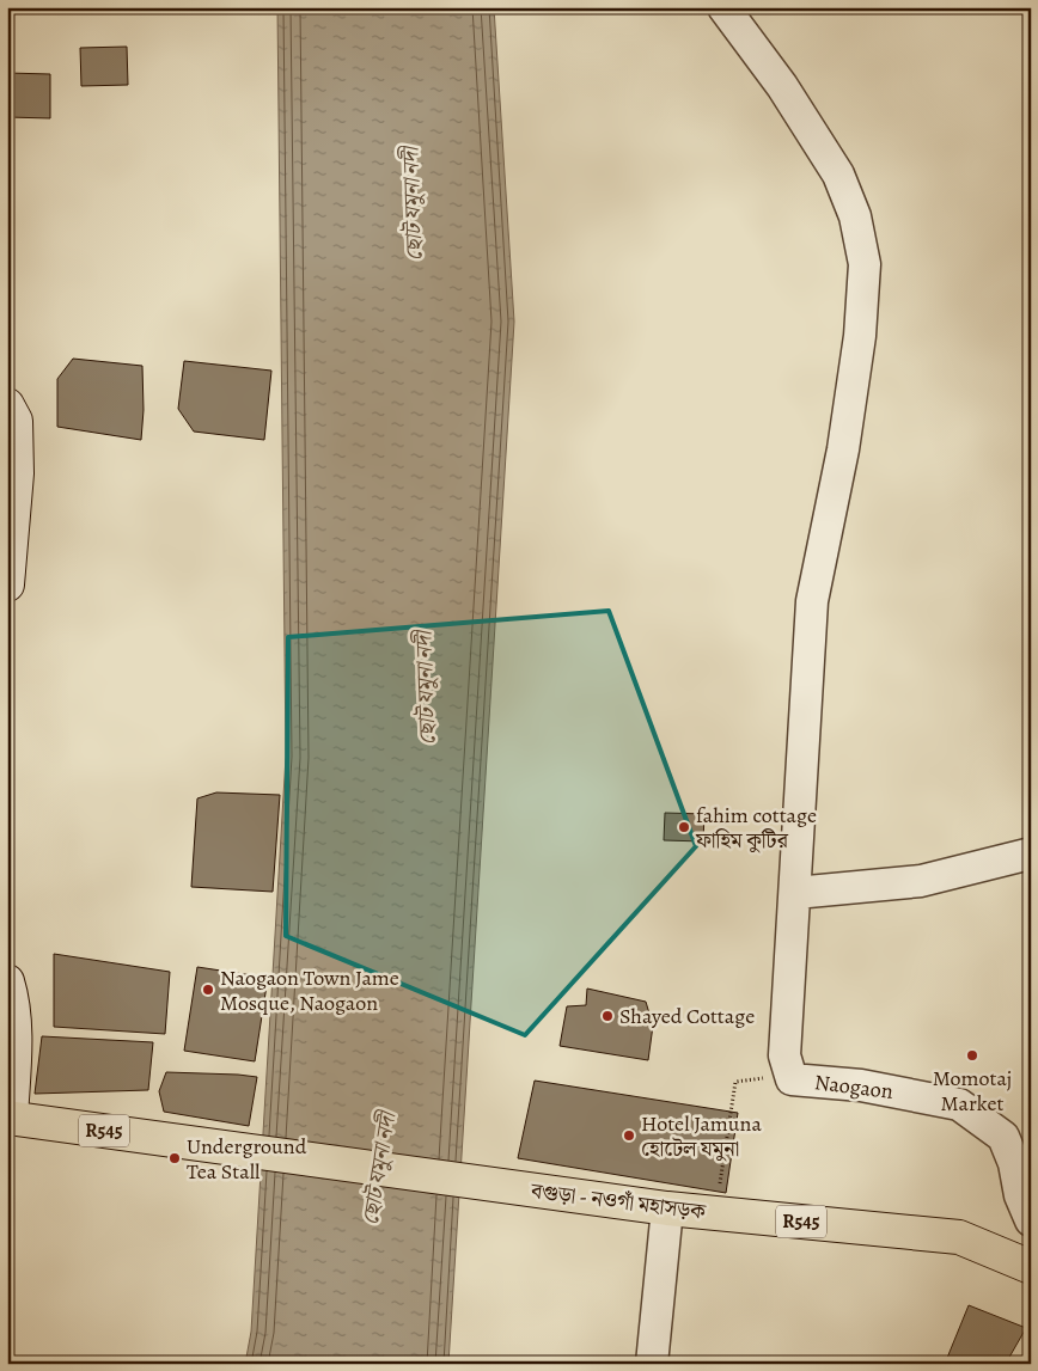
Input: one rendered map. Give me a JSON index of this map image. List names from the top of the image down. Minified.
{"streets":{"main road":["R545","বগুড়া - নওগাঁ মহাসড়ক"],"street":["Naogaon"]},"water":["ছোট যমুনা নদী"],"places":["fahim cottage ফাহিম কুটির","Naogaon Town Jame Mosque, Naogaon","Shayed Cottage","Momotaj Market","Hotel Jamuna হোটেল যমুনা","Underground Tea Stall"]}
